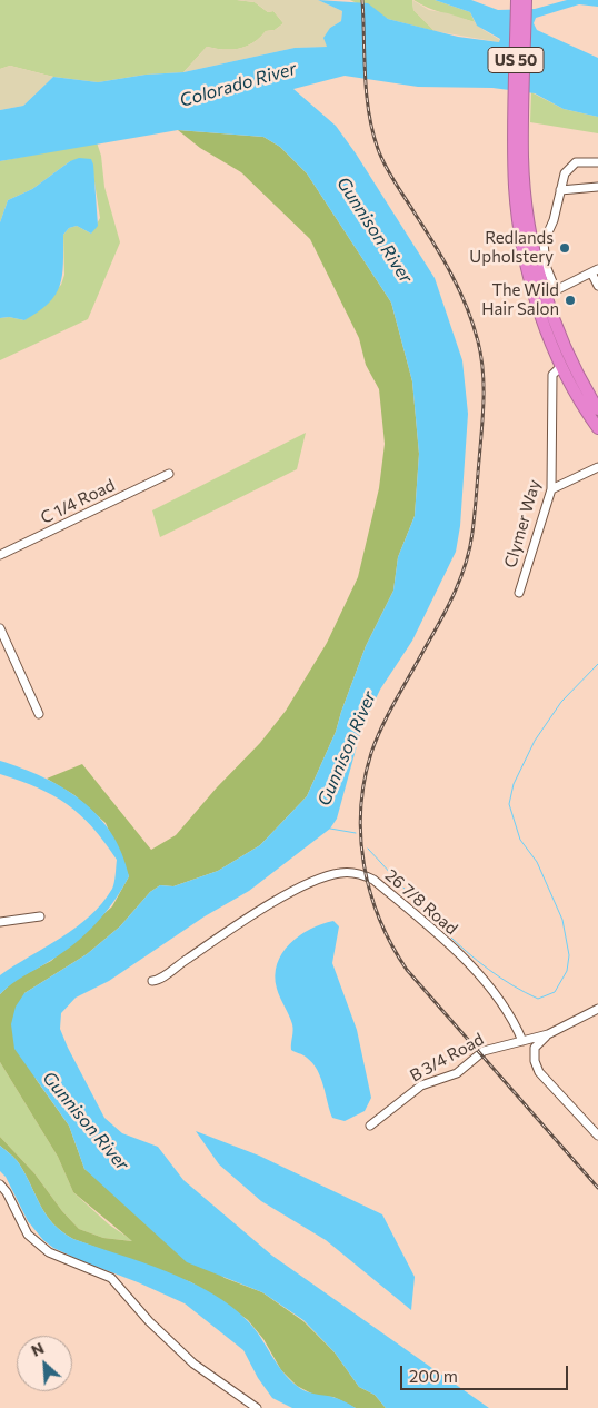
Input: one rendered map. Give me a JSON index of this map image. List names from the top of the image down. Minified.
{"streets":{"highway":["US 50"],"street":["C 1/4 Road","Clymer Way","26 7/8 Road","B 3/4 Road"]},"crossings":[["US 50","Clymer Way"],["26 7/8 Road","B 3/4 Road"]],"water":["Colorado River","Gunnison River"],"places":["Redlands Upholstery","The Wild Hair Salon"],"scale_bar":"200 m","north":"top left"}
